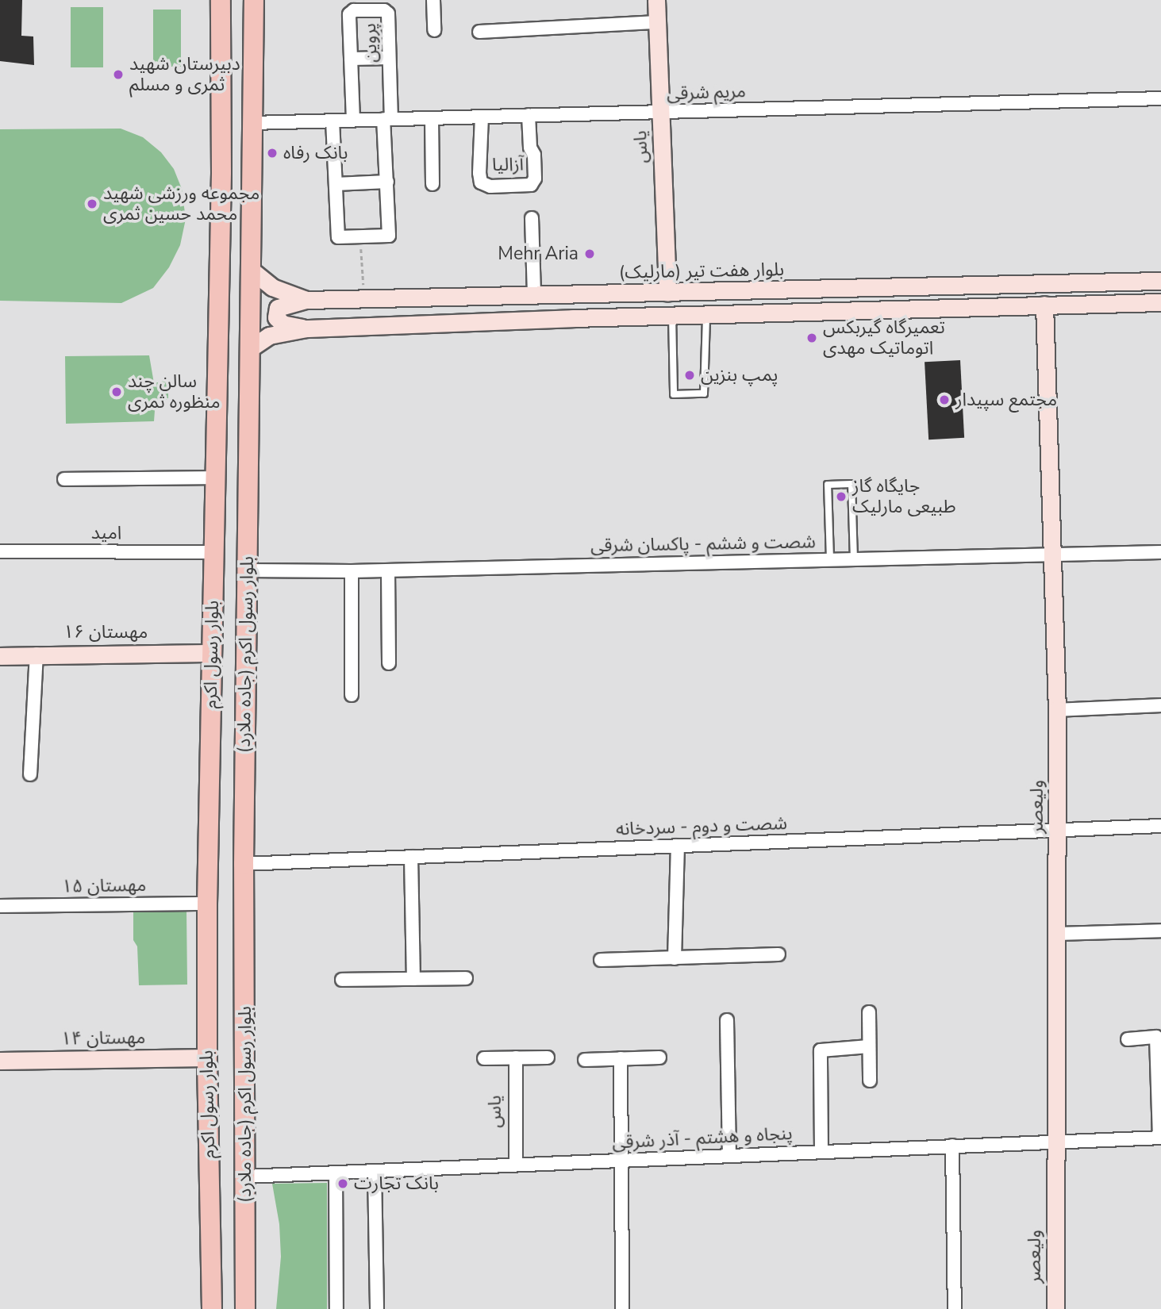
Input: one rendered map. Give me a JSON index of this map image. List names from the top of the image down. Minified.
{"streets":{"main road":["یاس","بلوار هفت تیر (مارلیک)","مهستان ۱۶","بلوار رسول اکرم","بلوار رسول اکرم (جاده ملارد)","ولیعصر","مهستان ۱۴"],"street":["پروین","مریم شرقی","آزالیا","امید","شصت و ششم - پاکسان شرقی","شصت و دوم - سردخانه","مهستان ۱۵","پنجاه و هشتم - آذر شرقی"]},"crossings":[["پروین","مریم شرقی"],["مریم شرقی","یاس"],["مریم شرقی","آزالیا"],["مریم شرقی","بلوار رسول اکرم (جاده ملارد)"],["یاس","بلوار هفت تیر (مارلیک)"],["یاس","پنجاه و هشتم - آذر شرقی"],["بلوار هفت تیر (مارلیک)","بلوار رسول اکرم (جاده ملارد)"],["امید","بلوار رسول اکرم"],["شصت و ششم - پاکسان شرقی","بلوار رسول اکرم (جاده ملارد)"],["شصت و ششم - پاکسان شرقی","ولیعصر"],["مهستان ۱۶","بلوار رسول اکرم"],["بلوار رسول اکرم","مهستان ۱۵"],["بلوار رسول اکرم","مهستان ۱۴"],["بلوار رسول اکرم (جاده ملارد)","شصت و دوم - سردخانه"],["بلوار رسول اکرم (جاده ملارد)","پنجاه و هشتم - آذر شرقی"],["ولیعصر","شصت و دوم - سردخانه"],["ولیعصر","پنجاه و هشتم - آذر شرقی"]],"places":["دبیرستان شهید ثمری و مسلم","بانک رفاه","مجموعه ورزشی شهید محمد حسین ثمری","Mehr Aria","تعمیرگاه گیربکس اتوماتیک مهدی","پمپ بنزین","سالن چند منظوره ثمری","مجتمع سپیدار","جایگاه گاز طبیعی مارلیک","بانک تجارت"]}
